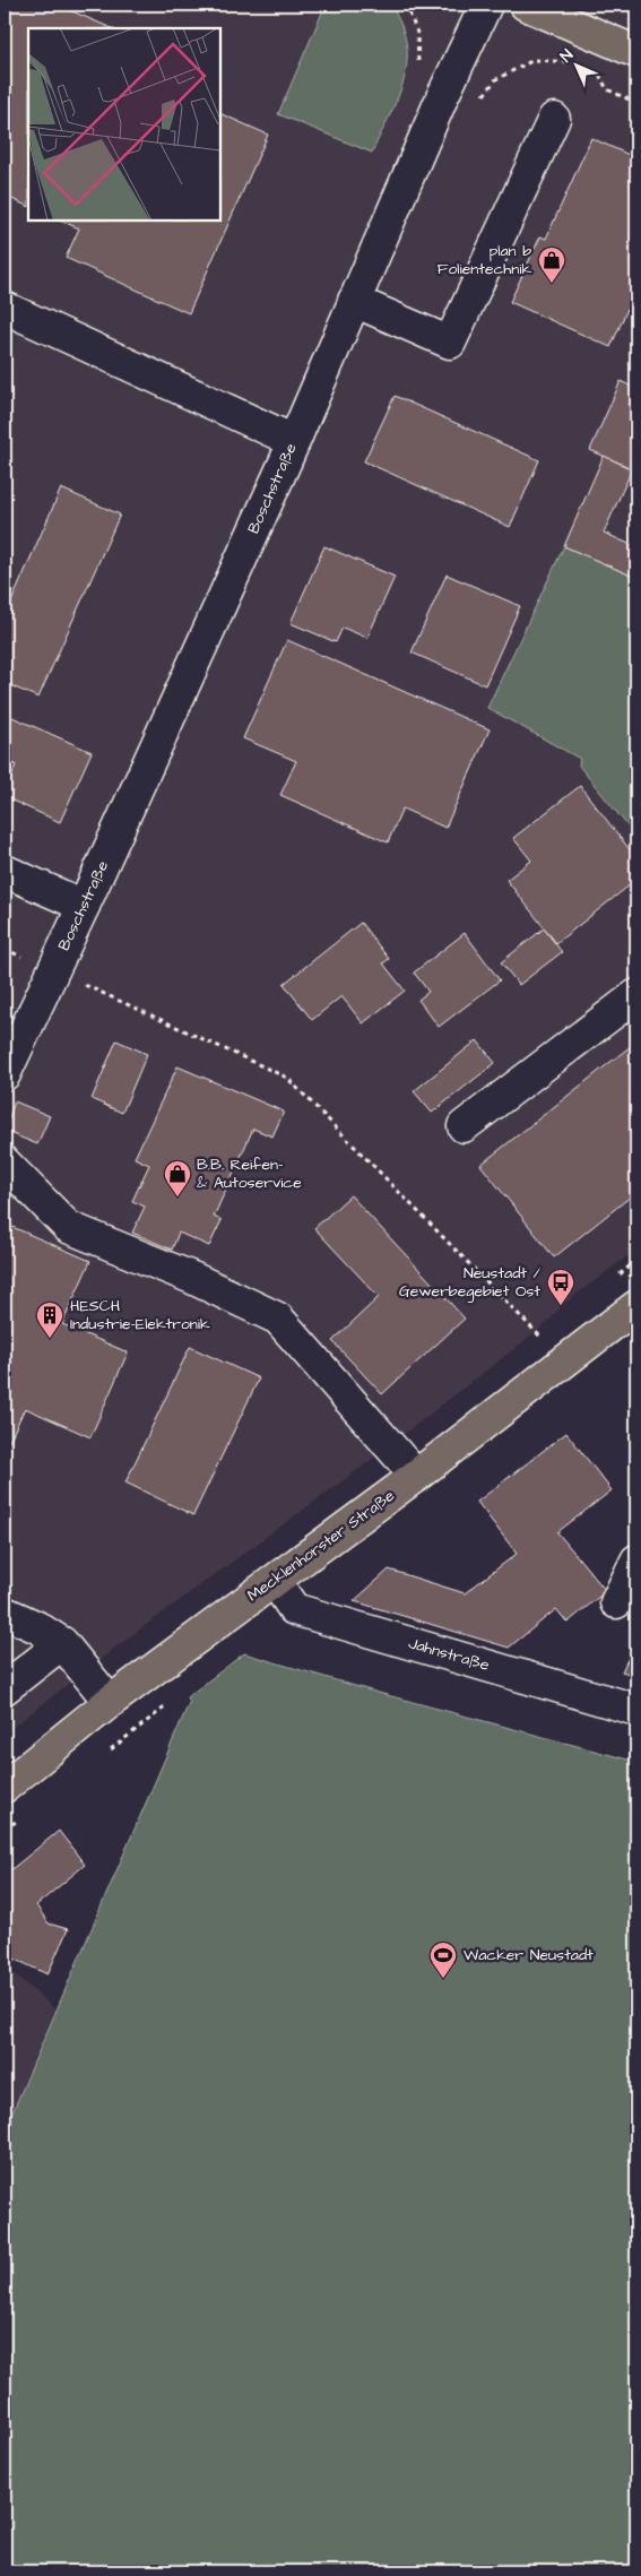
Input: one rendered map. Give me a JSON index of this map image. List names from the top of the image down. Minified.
{"streets":{"main road":["Mecklenhorster Straße"],"street":["Boschstraße","Jahnstraße"]},"crossings":[["Mecklenhorster Straße","Jahnstraße"]],"places":{"shop":["plan b Folientechnik","B.B. Reifen- & Autoservice"],"bus stop":["Neustadt / Gewerbegebiet Ost"],"building":["HESCH Industrie-Elektronik"],"sports":["Wacker Neustadt"]},"north":"top left"}
